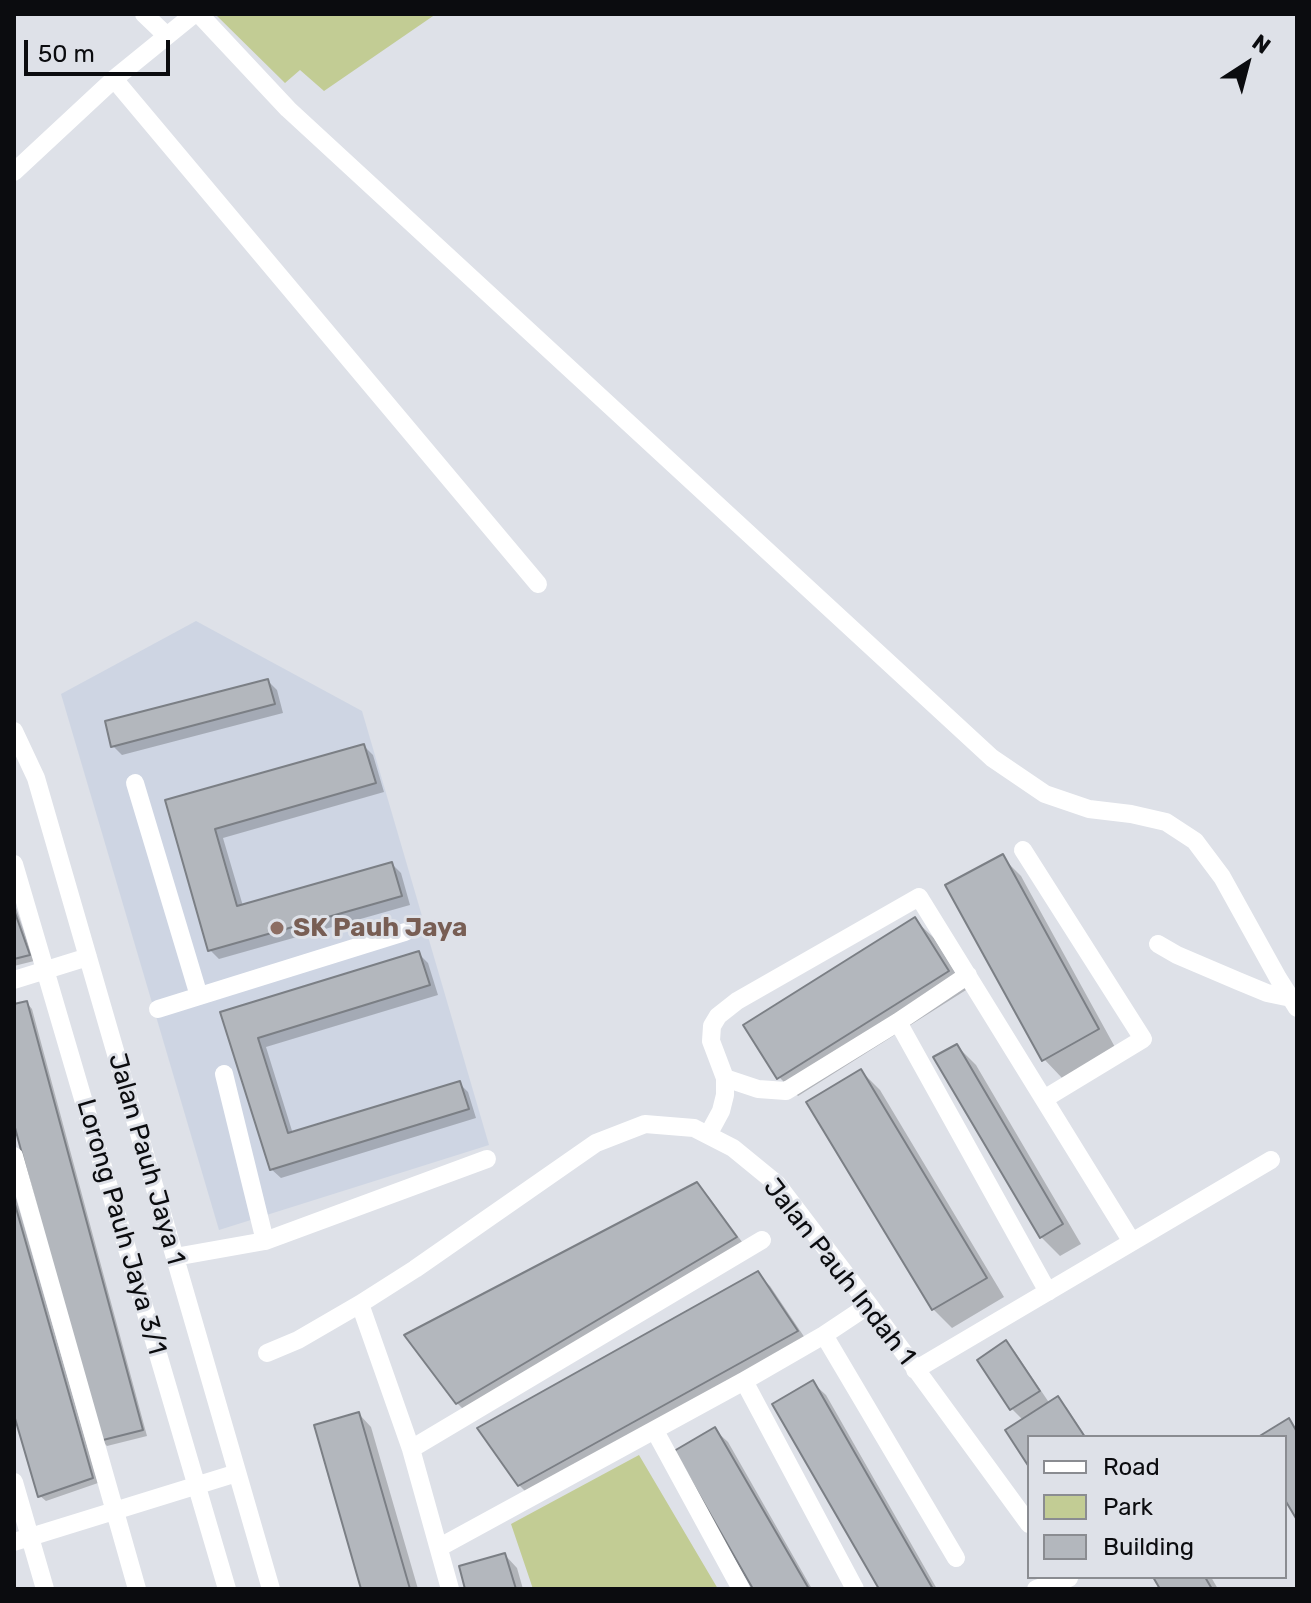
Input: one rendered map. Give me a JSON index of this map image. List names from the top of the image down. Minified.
{"streets":{"street":["Jalan Pauh Jaya 1","Lorong Pauh Jaya 3/1","Jalan Pauh Indah 1"]},"places":["SK Pauh Jaya"],"legend":["Road","Park","Building"],"scale_bar":"50 m","north":"top right"}
